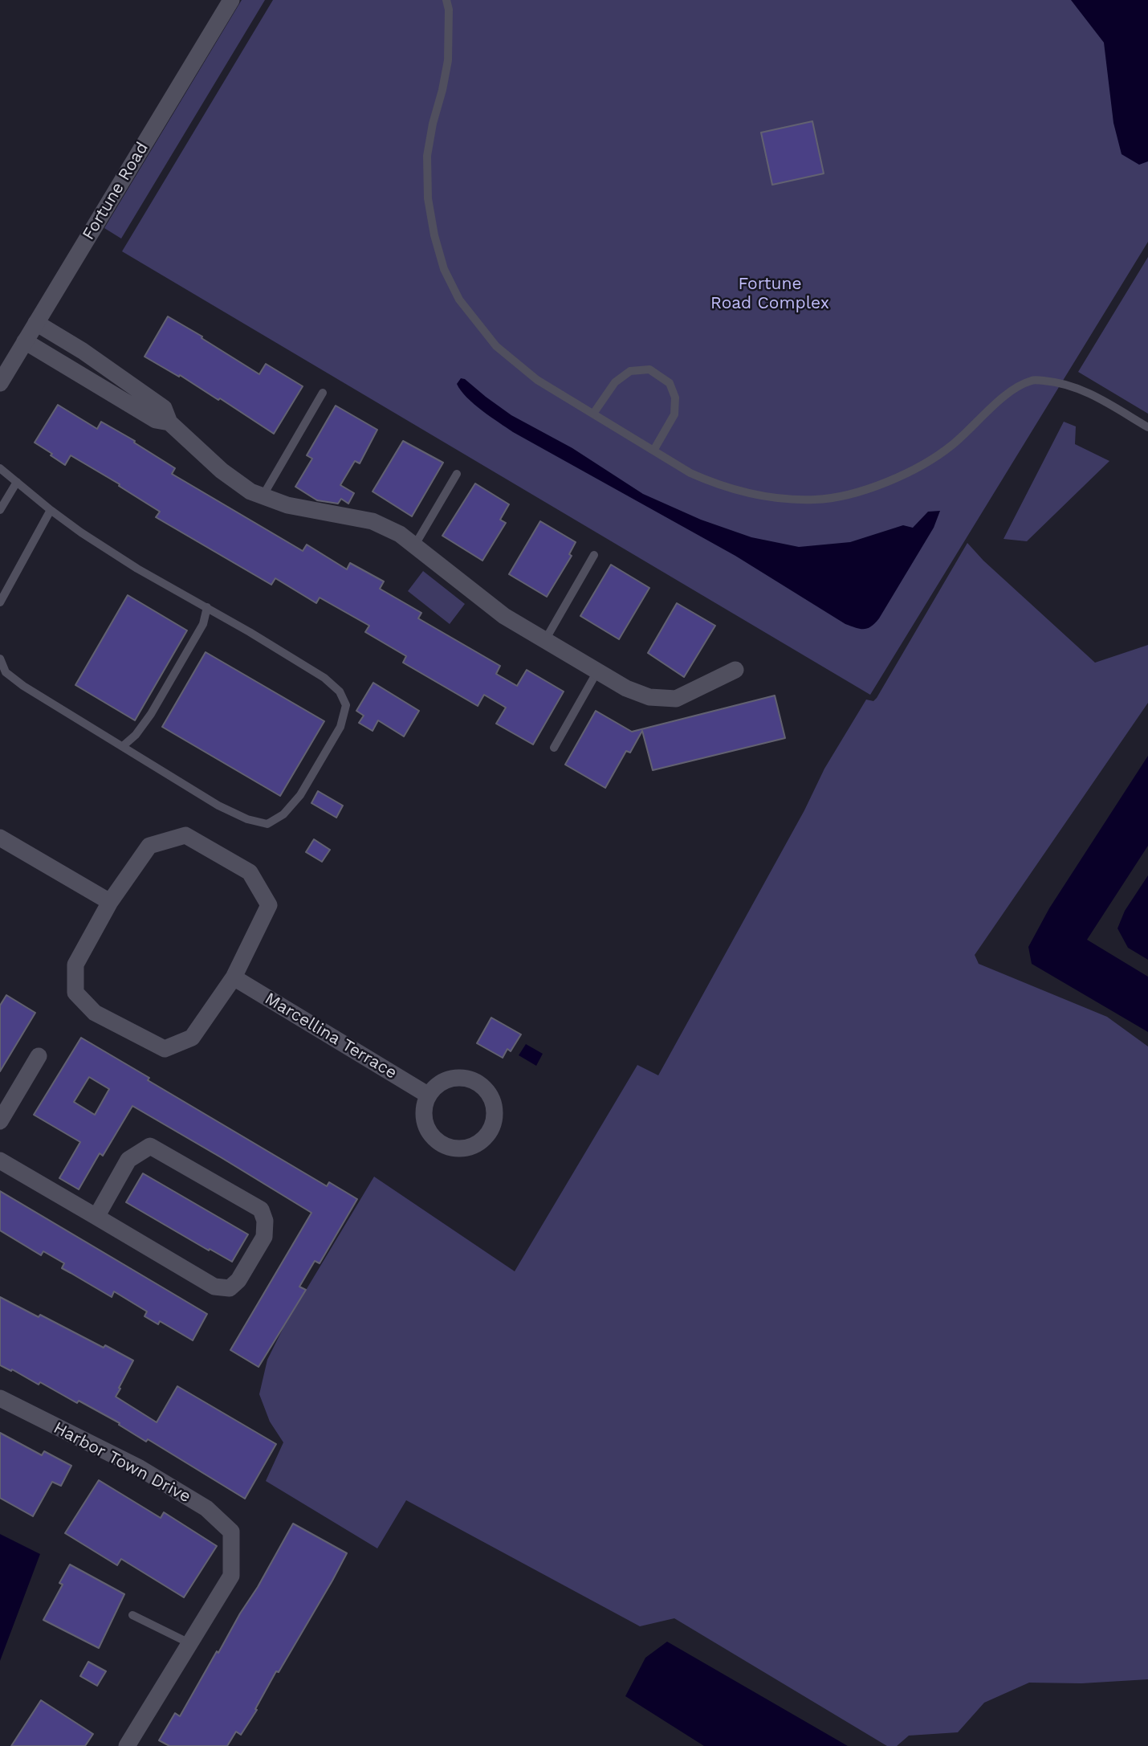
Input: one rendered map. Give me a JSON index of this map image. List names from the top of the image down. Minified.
{"streets":{"street":["Fortune Road","Marcellina Terrace","Harbor Town Drive"]},"parks":["Fortune Road Complex"]}
